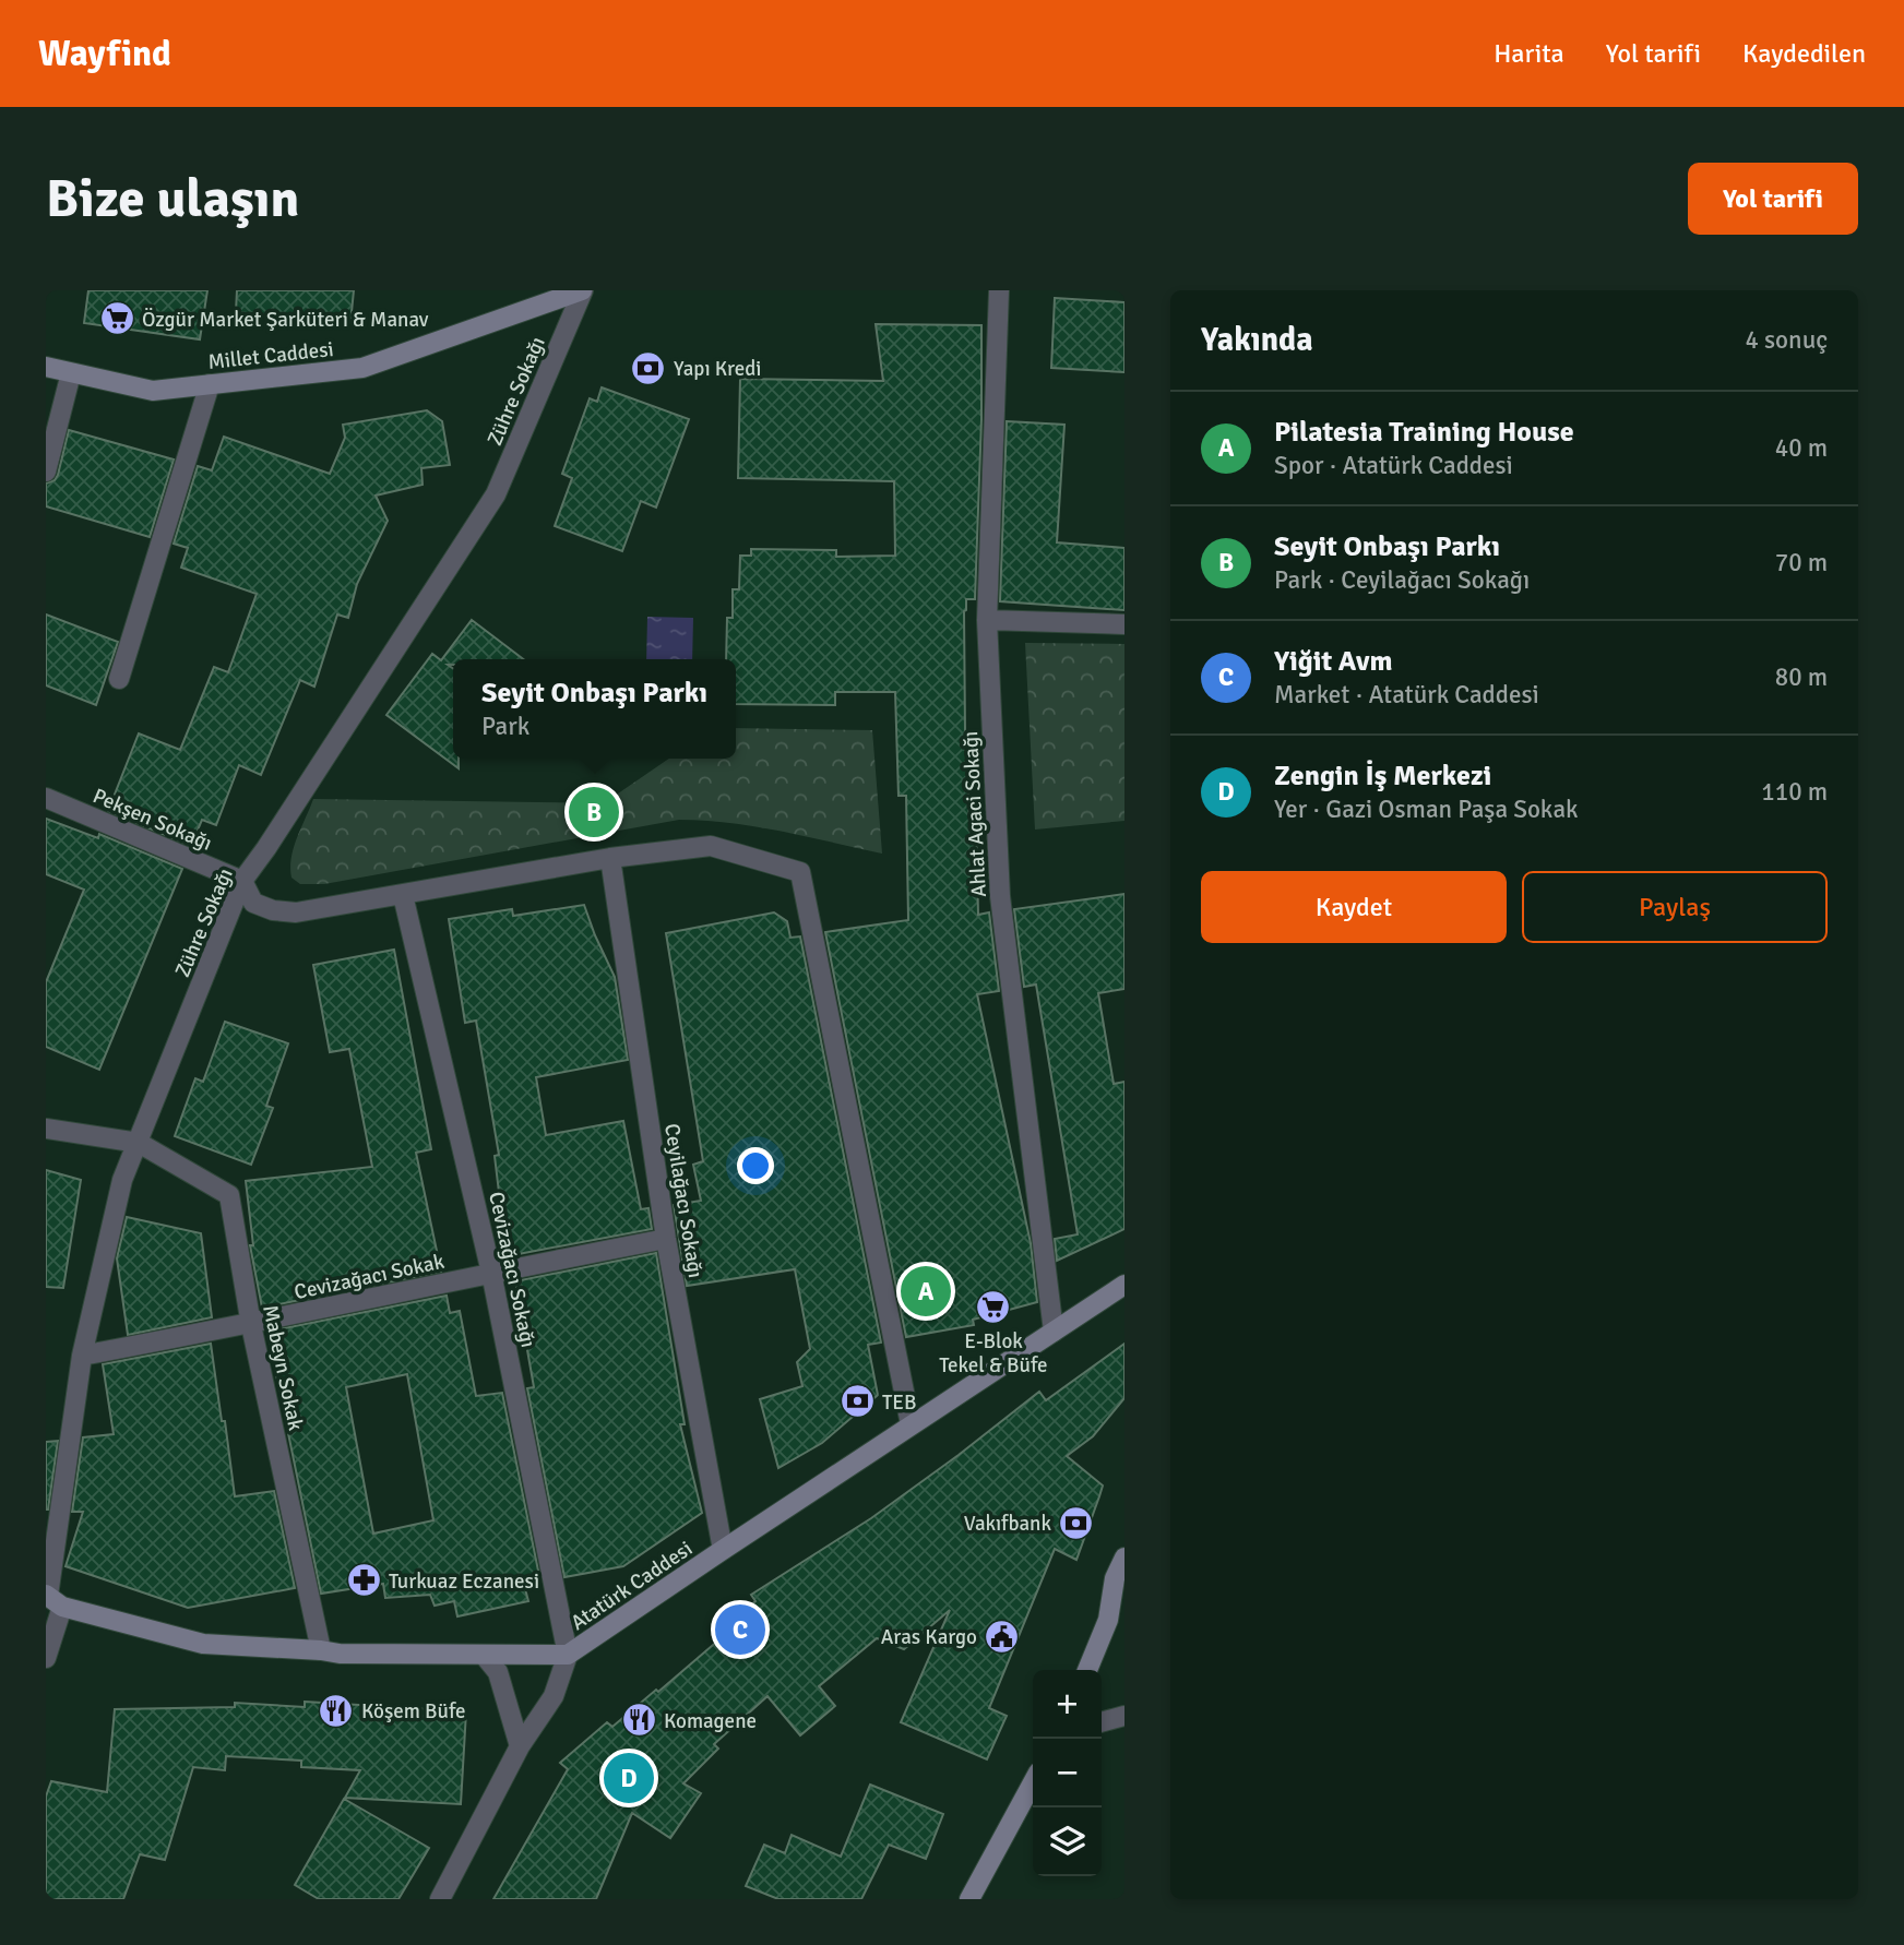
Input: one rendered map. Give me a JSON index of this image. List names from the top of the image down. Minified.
{"streets":{"street":["Millet Caddesi","Zühre Sokağı","Ahlat Agaci Sokağı","Pekşen Sokağı","Ceyilağacı Sokağı","Cevizağacı Sokağı","Cevizağacı Sokak","Mabeyn Sokak","Atatürk Caddesi"]},"crossings":[["Millet Caddesi","Zühre Sokağı"],["Zühre Sokağı","Pekşen Sokağı"],["Zühre Sokağı","Cevizağacı Sokak"],["Zühre Sokağı","Mabeyn Sokak"],["Zühre Sokağı","Atatürk Caddesi"],["Ahlat Agaci Sokağı","Atatürk Caddesi"],["Ceyilağacı Sokağı","Cevizağacı Sokak"],["Ceyilağacı Sokağı","Atatürk Caddesi"],["Cevizağacı Sokağı","Cevizağacı Sokak"],["Cevizağacı Sokağı","Atatürk Caddesi"],["Cevizağacı Sokak","Mabeyn Sokak"],["Mabeyn Sokak","Atatürk Caddesi"]],"places":{"supermarket":["Özgür Market Şarküteri & Manav","E-Blok Tekel & Büfe"],"bank":["Yapı Kredi","TEB","Vakıfbank"],"pharmacy":["Turkuaz Eczanesi"],"public building":["Aras Kargo"],"restaurant":["Köşem Büfe","Komagene"]},"page":{"header":"Wayfind","nav":["Harita","Yol tarifi","Kaydedilen"],"buttons":["Yol tarifi",["Kaydet","Paylaş"]],"title":"Bize ulaşın","heading":["Yakında","4 sonuç"],"list":[{"mark":"A","name":"Pilatesia Training House","note":"Spor · Atatürk Caddesi","value":"40 m"},{"mark":"B","name":"Seyit Onbaşı Parkı","note":"Park · Ceyilağacı Sokağı","value":"70 m"},{"mark":"C","name":"Yiğit Avm","note":"Market · Atatürk Caddesi","value":"80 m"},{"mark":"D","name":"Zengin İş Merkezi","note":"Yer · Gazi Osman Paşa Sokak","value":"110 m"}],"popup":["Seyit Onbaşı Parkı","Park"],"pins":["B","A","C","D"],"map_buttons":["+","−"]}}
